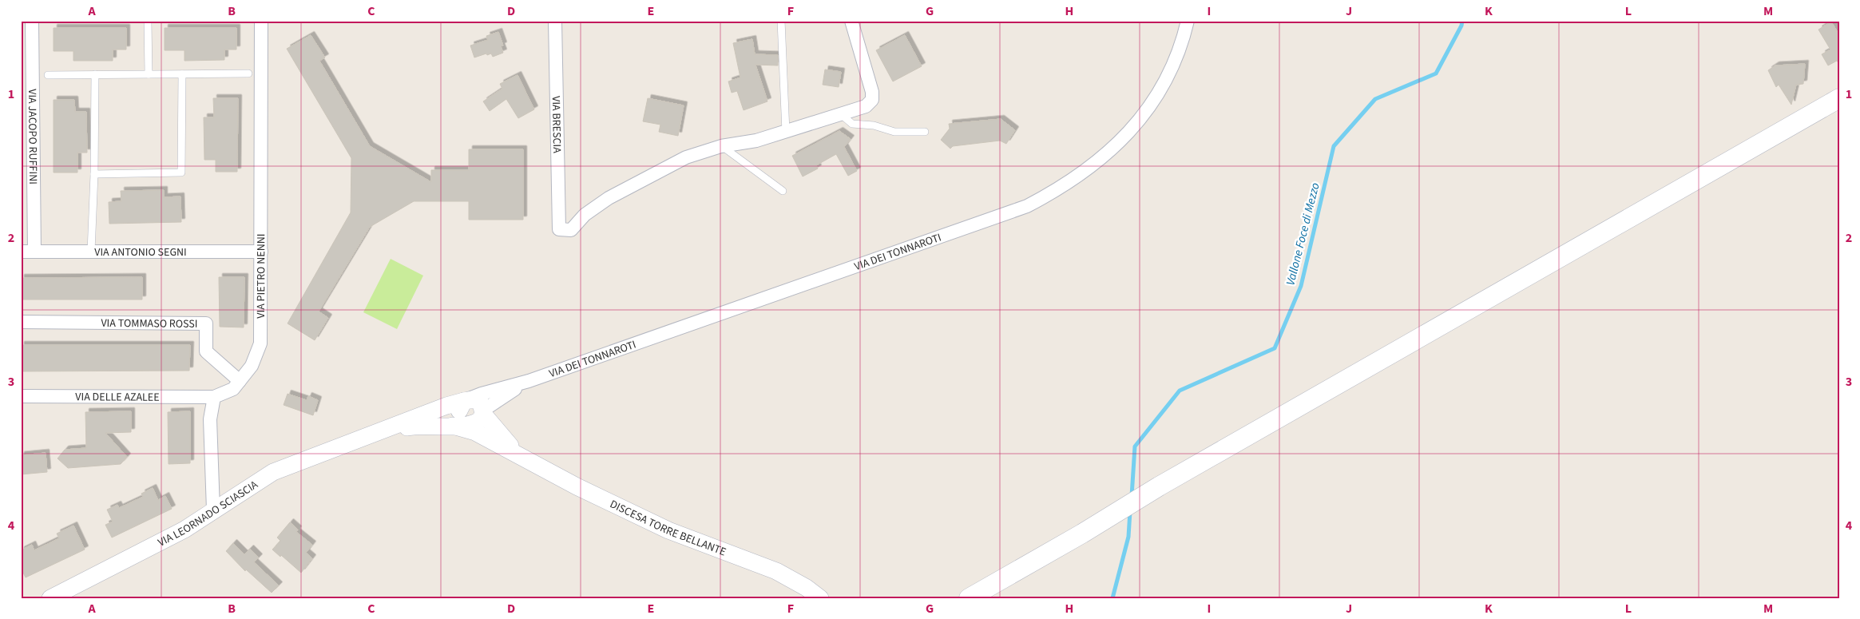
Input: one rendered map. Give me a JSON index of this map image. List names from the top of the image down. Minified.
{"streets":{"street":["VIA BRESCIA","VIA JACOPO RUFFINI","VIA ANTONIO SEGNI","VIA DEI TONNAROTI","VIA PIETRO NENNI","VIA TOMMASO ROSSI","VIA DELLE AZALEE","VIA LEORNADO SCIASCIA","DISCESA TORRE BELLANTE"]},"crossings":[["VIA JACOPO RUFFINI","VIA ANTONIO SEGNI"],["VIA ANTONIO SEGNI","VIA PIETRO NENNI"],["VIA PIETRO NENNI","VIA TOMMASO ROSSI"],["VIA PIETRO NENNI","VIA DELLE AZALEE"]],"water":["Vallone Foce di Mezzo"],"grid":{"columns":["A","B","C","D","E","F","G","H","I","J","K","L","M"],"rows":["1","2","3","4"]}}
